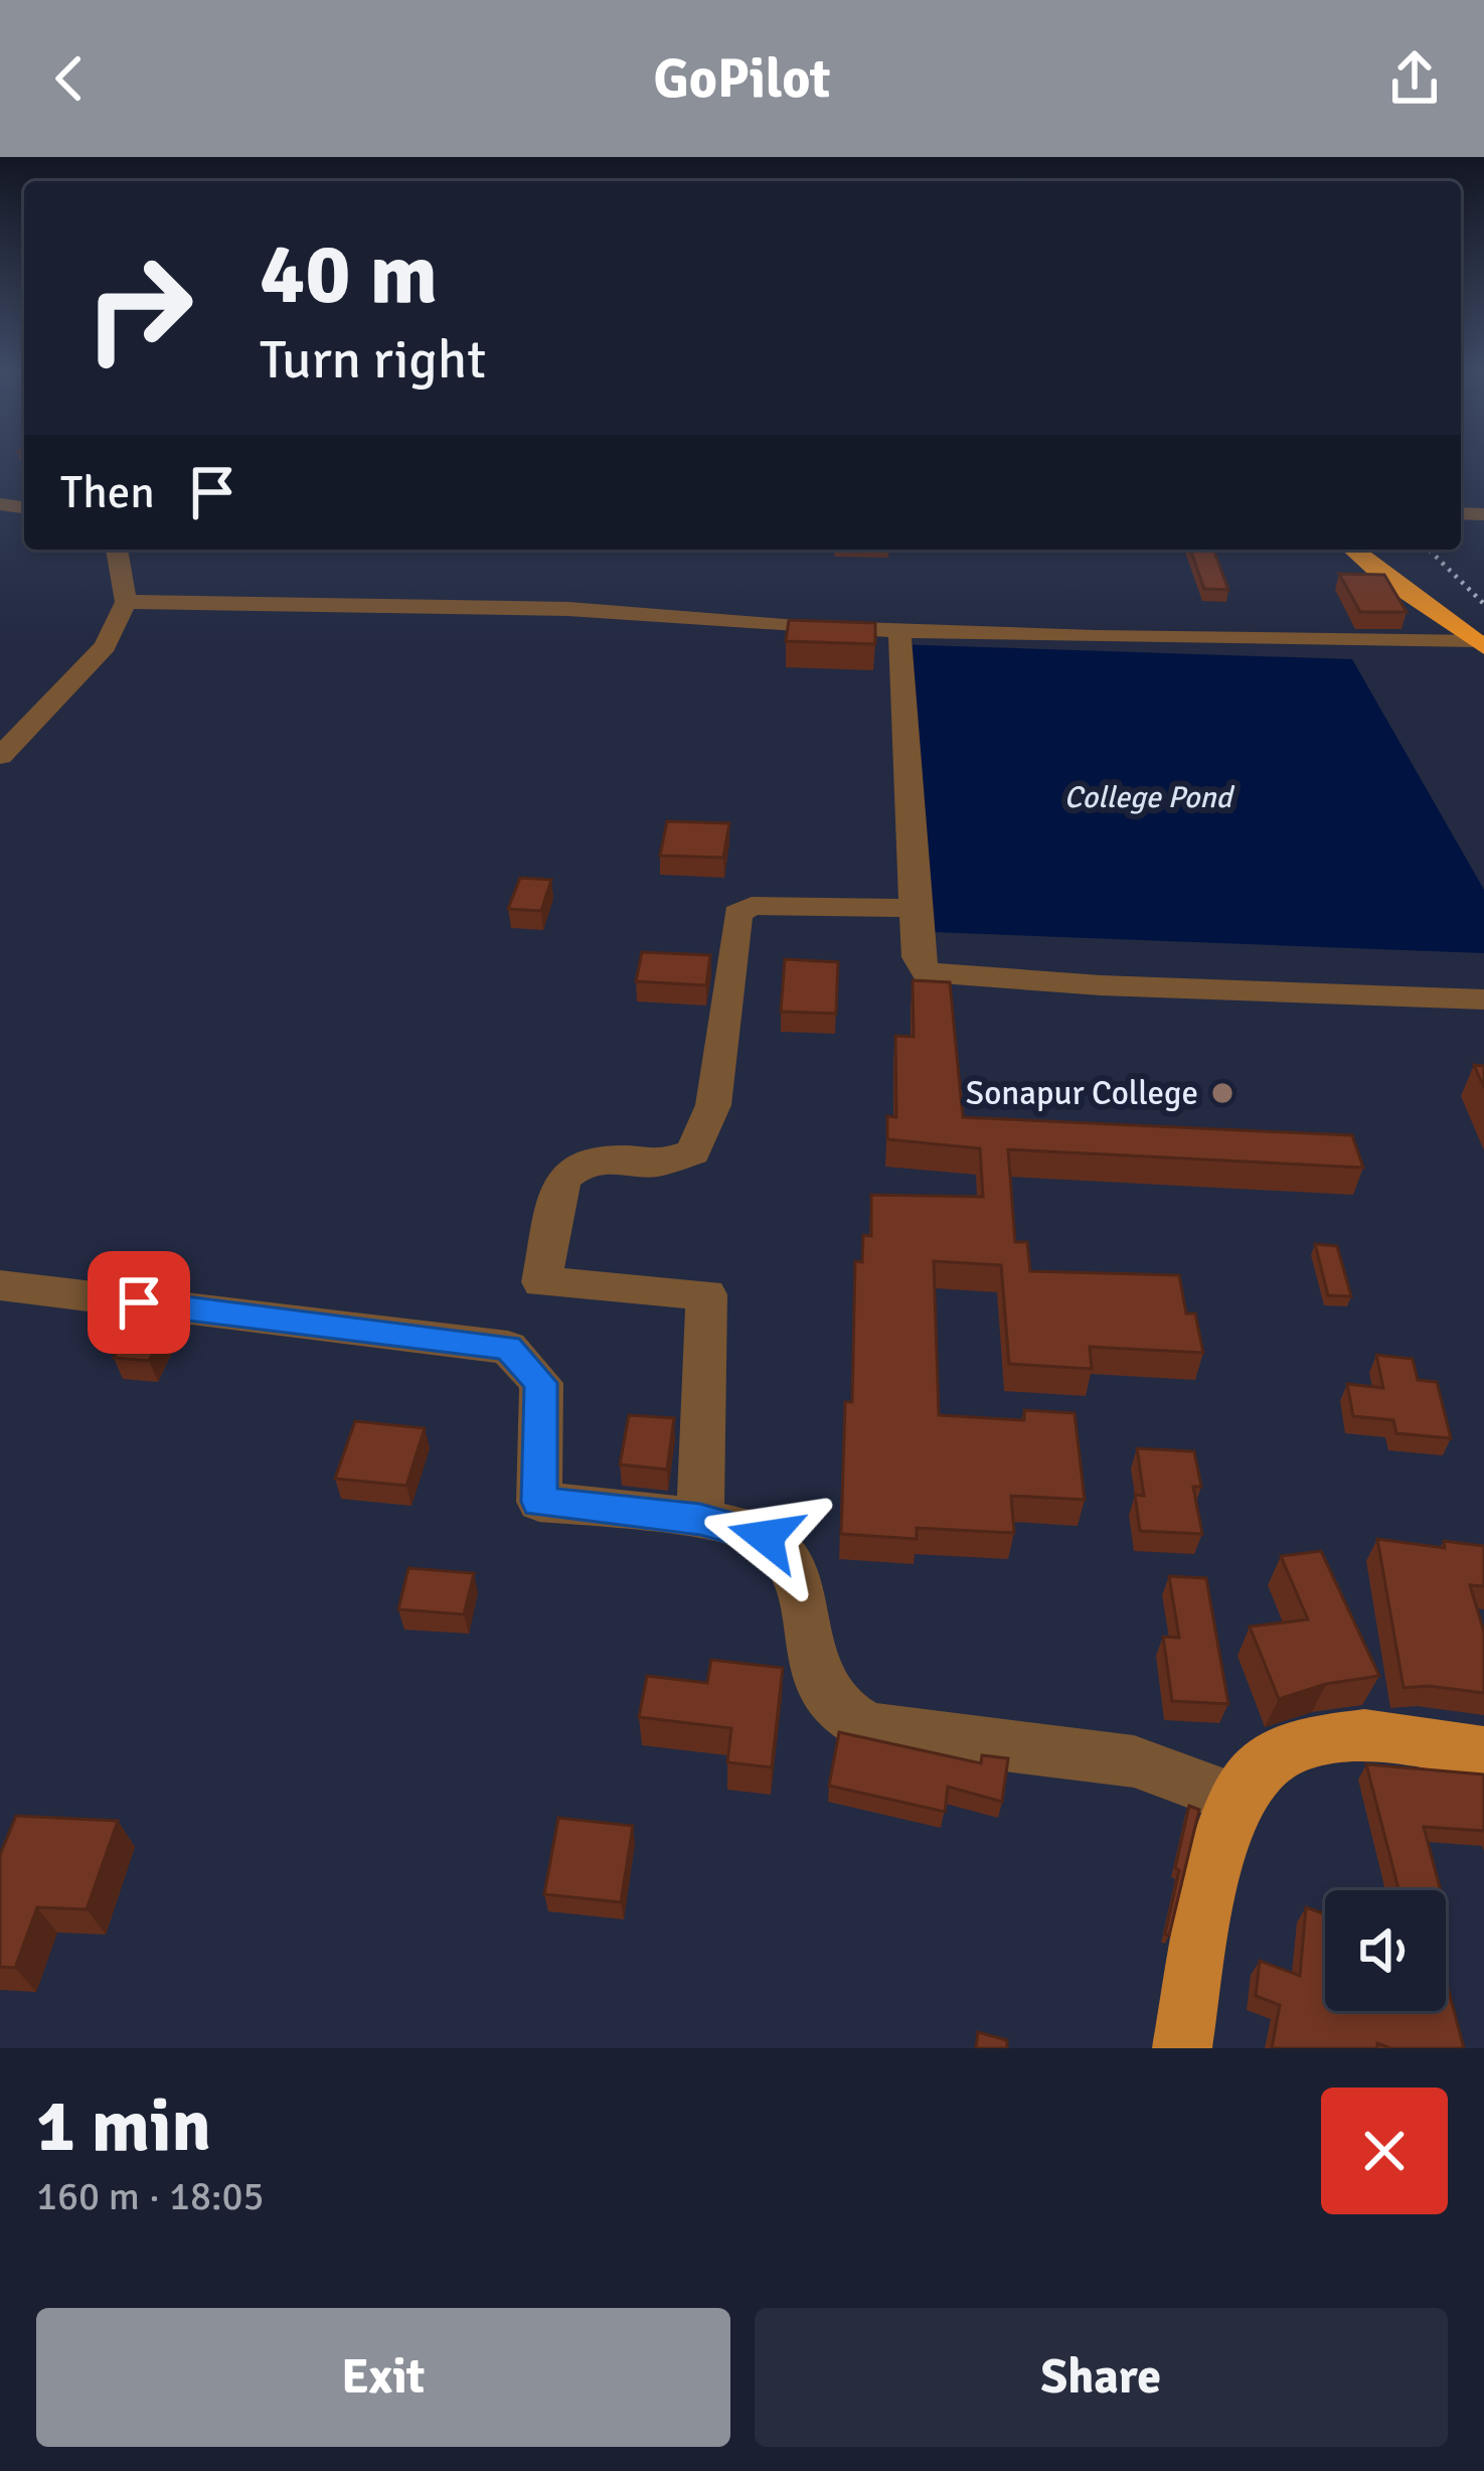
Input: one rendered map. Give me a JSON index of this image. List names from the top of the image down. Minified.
{"water":["College Pond"],"places":["Sonapur College"],"page":{"header":"GoPilot","turn":["40 m","Turn right"],"then":"Then","heading":["1 min","160 m · 18:05"],"buttons":["Exit","Share"]}}
